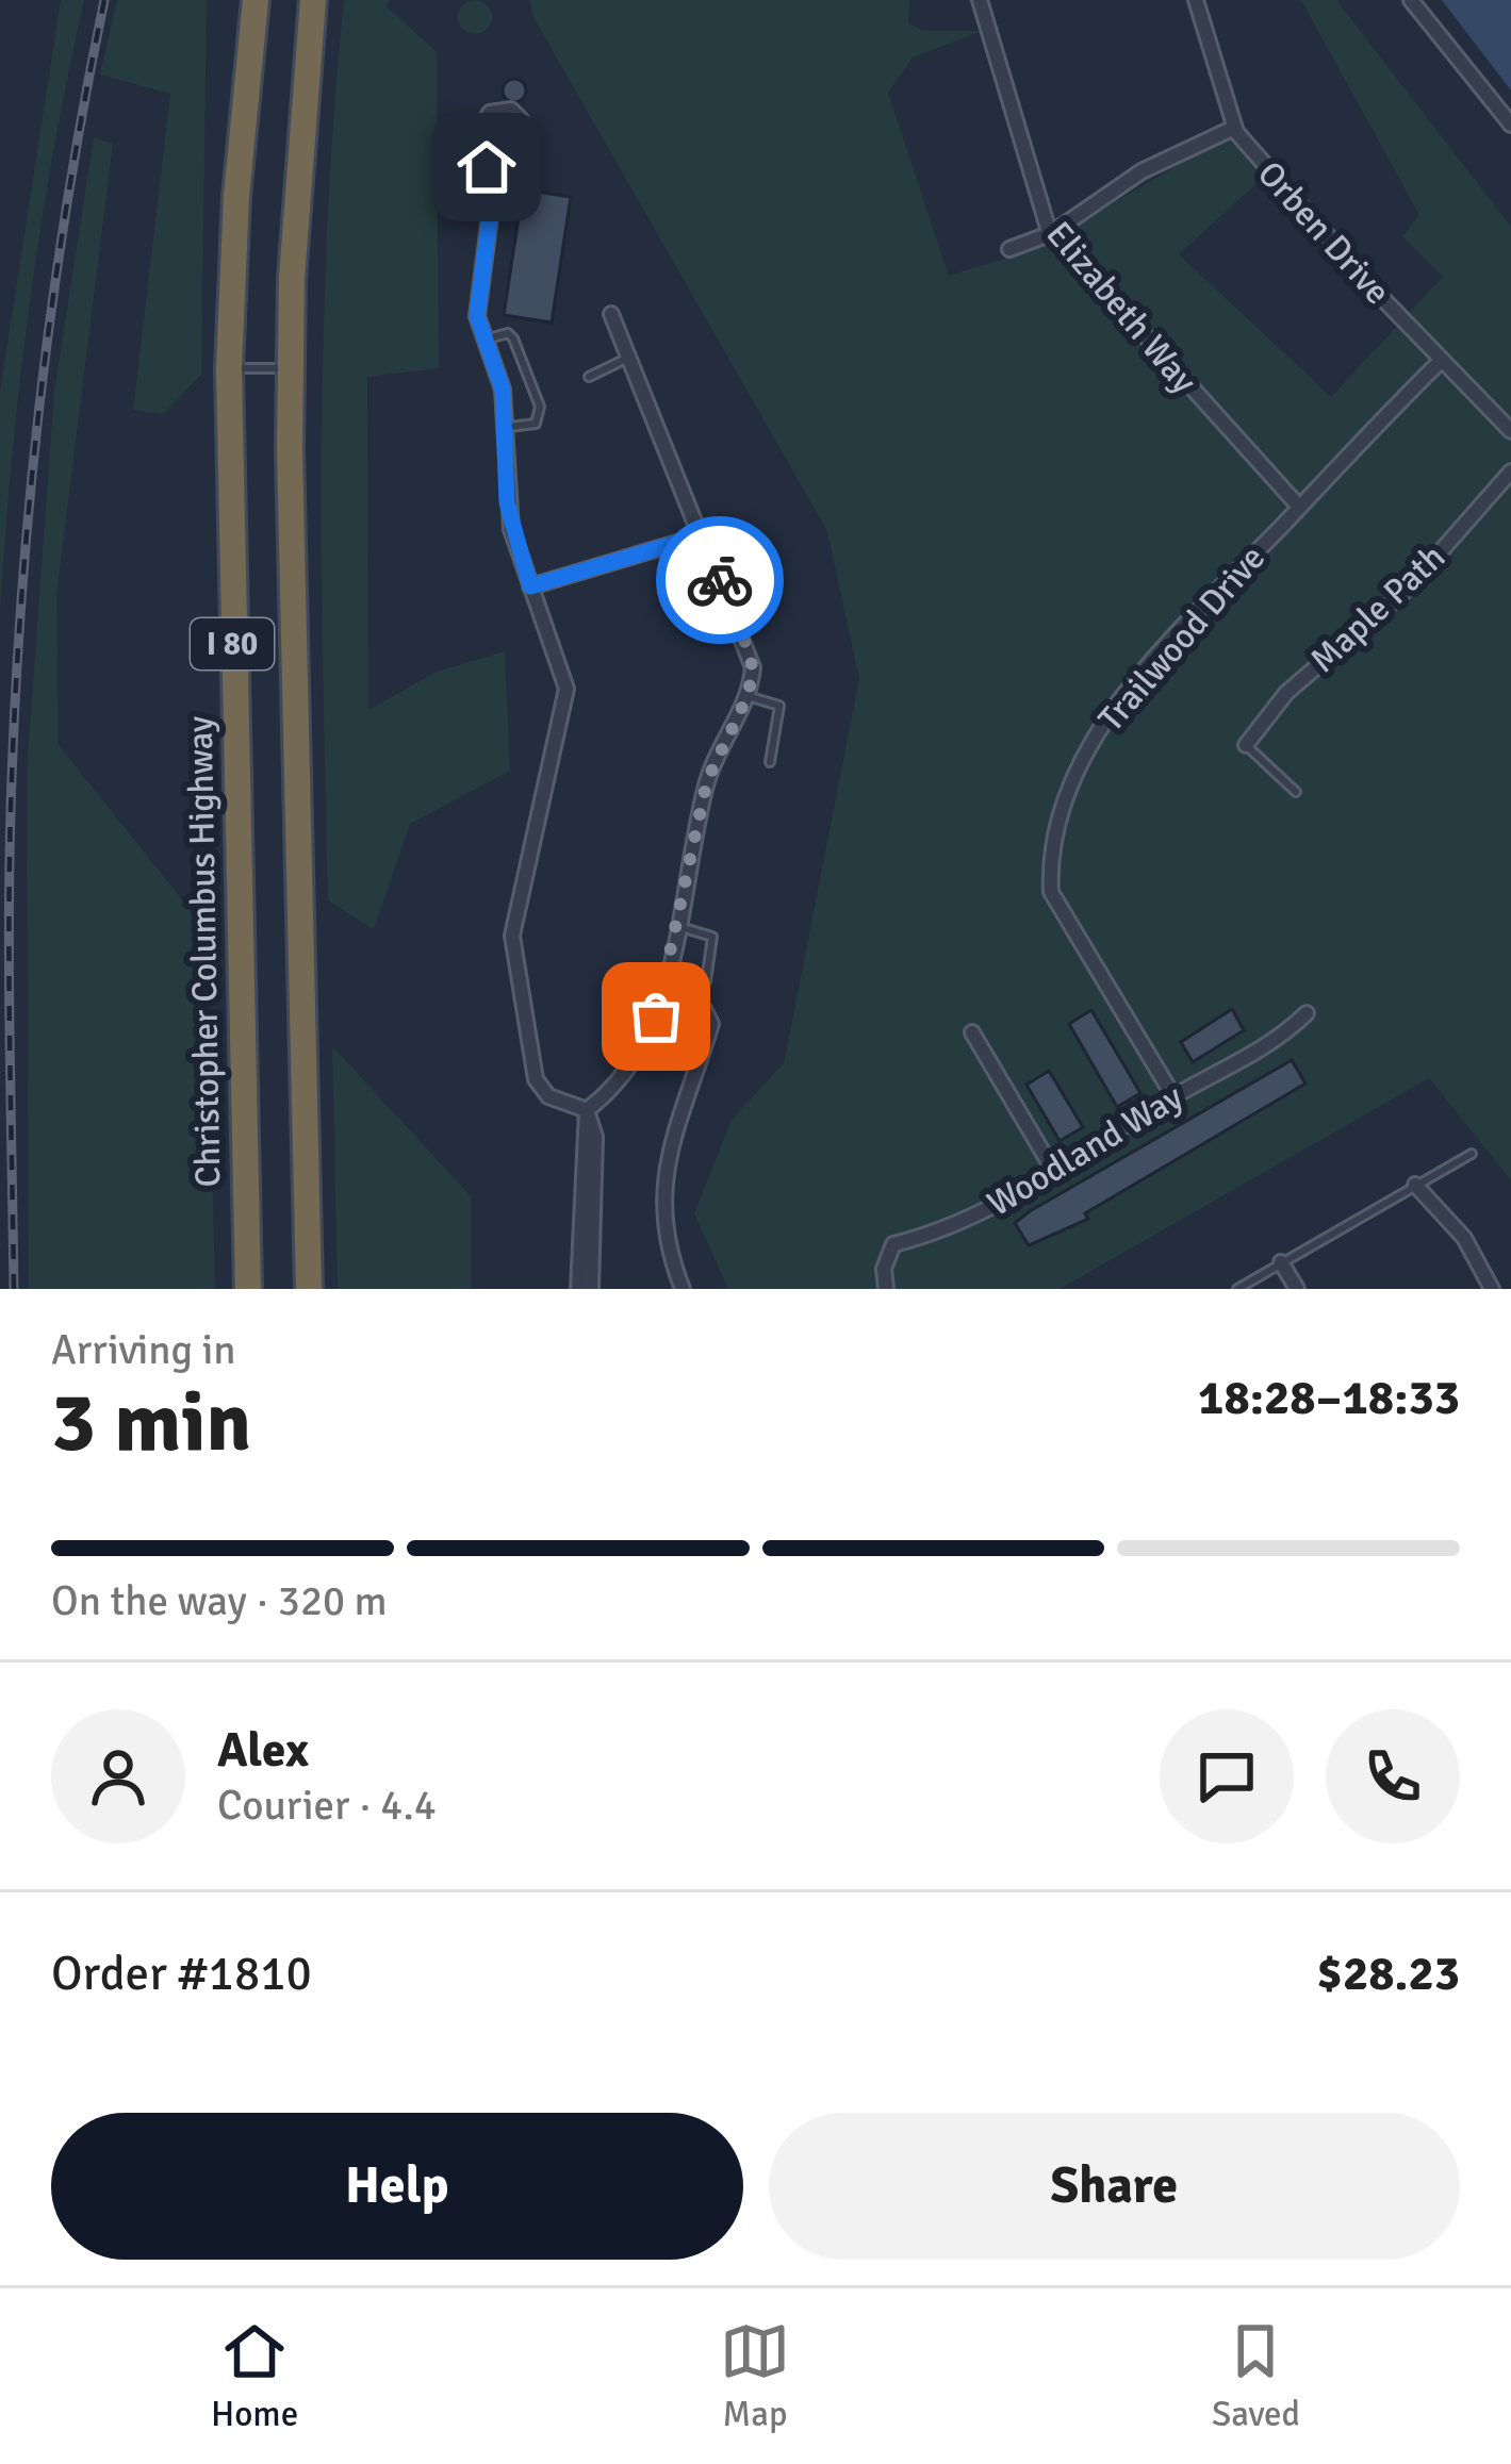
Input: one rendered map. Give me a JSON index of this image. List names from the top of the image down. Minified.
{"streets":{"highway":["I 80","Christopher Columbus Highway"],"street":["Orben Drive","Elizabeth Way","Maple Path","Trailwood Drive","Woodland Way"]},"crossings":[["Orben Drive","Trailwood Drive"],["Elizabeth Way","Trailwood Drive"],["Trailwood Drive","Woodland Way"]],"page":{"heading":["3 min","Arriving in","18:28–18:33"],"panel":["Alex","Courier · 4.4","Order #1810","$28.23"],"bar":"On the way · 320 m","buttons":["Help","Share"],"tabs":["Home","Map","Saved"]}}
